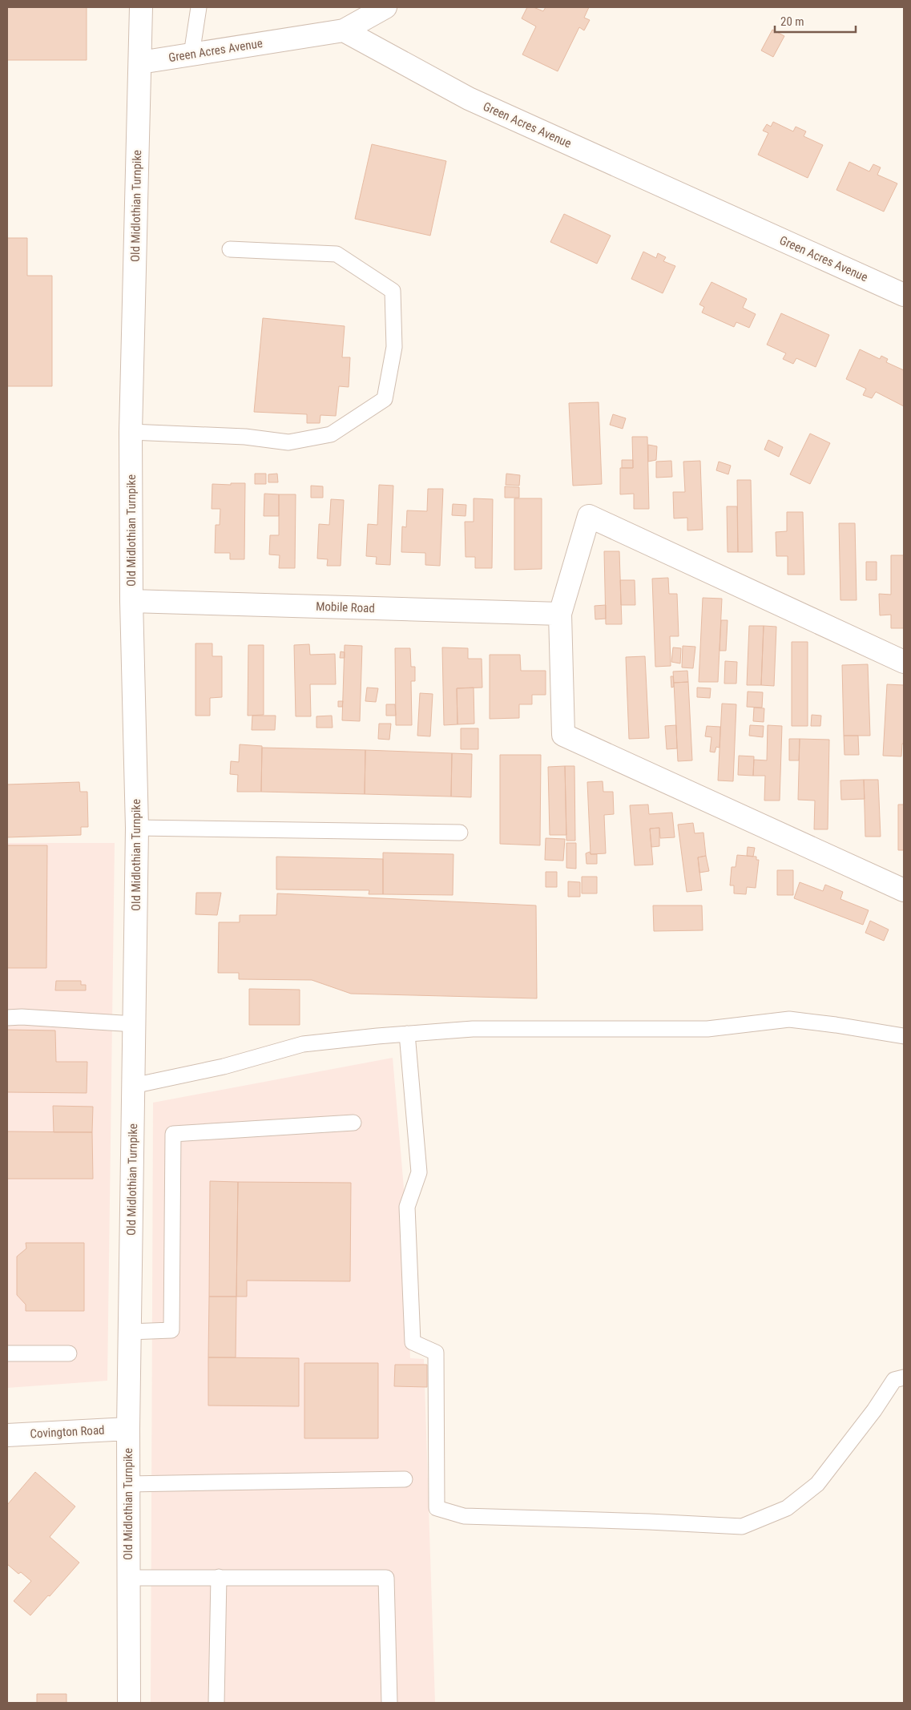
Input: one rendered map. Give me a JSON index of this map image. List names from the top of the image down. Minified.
{"streets":{"street":["Green Acres Avenue","Old Midlothian Turnpike","Mobile Road","Covington Road"]},"crossings":[["Green Acres Avenue","Old Midlothian Turnpike"],["Old Midlothian Turnpike","Mobile Road"],["Old Midlothian Turnpike","Covington Road"]],"scale_bar":"20 m"}
